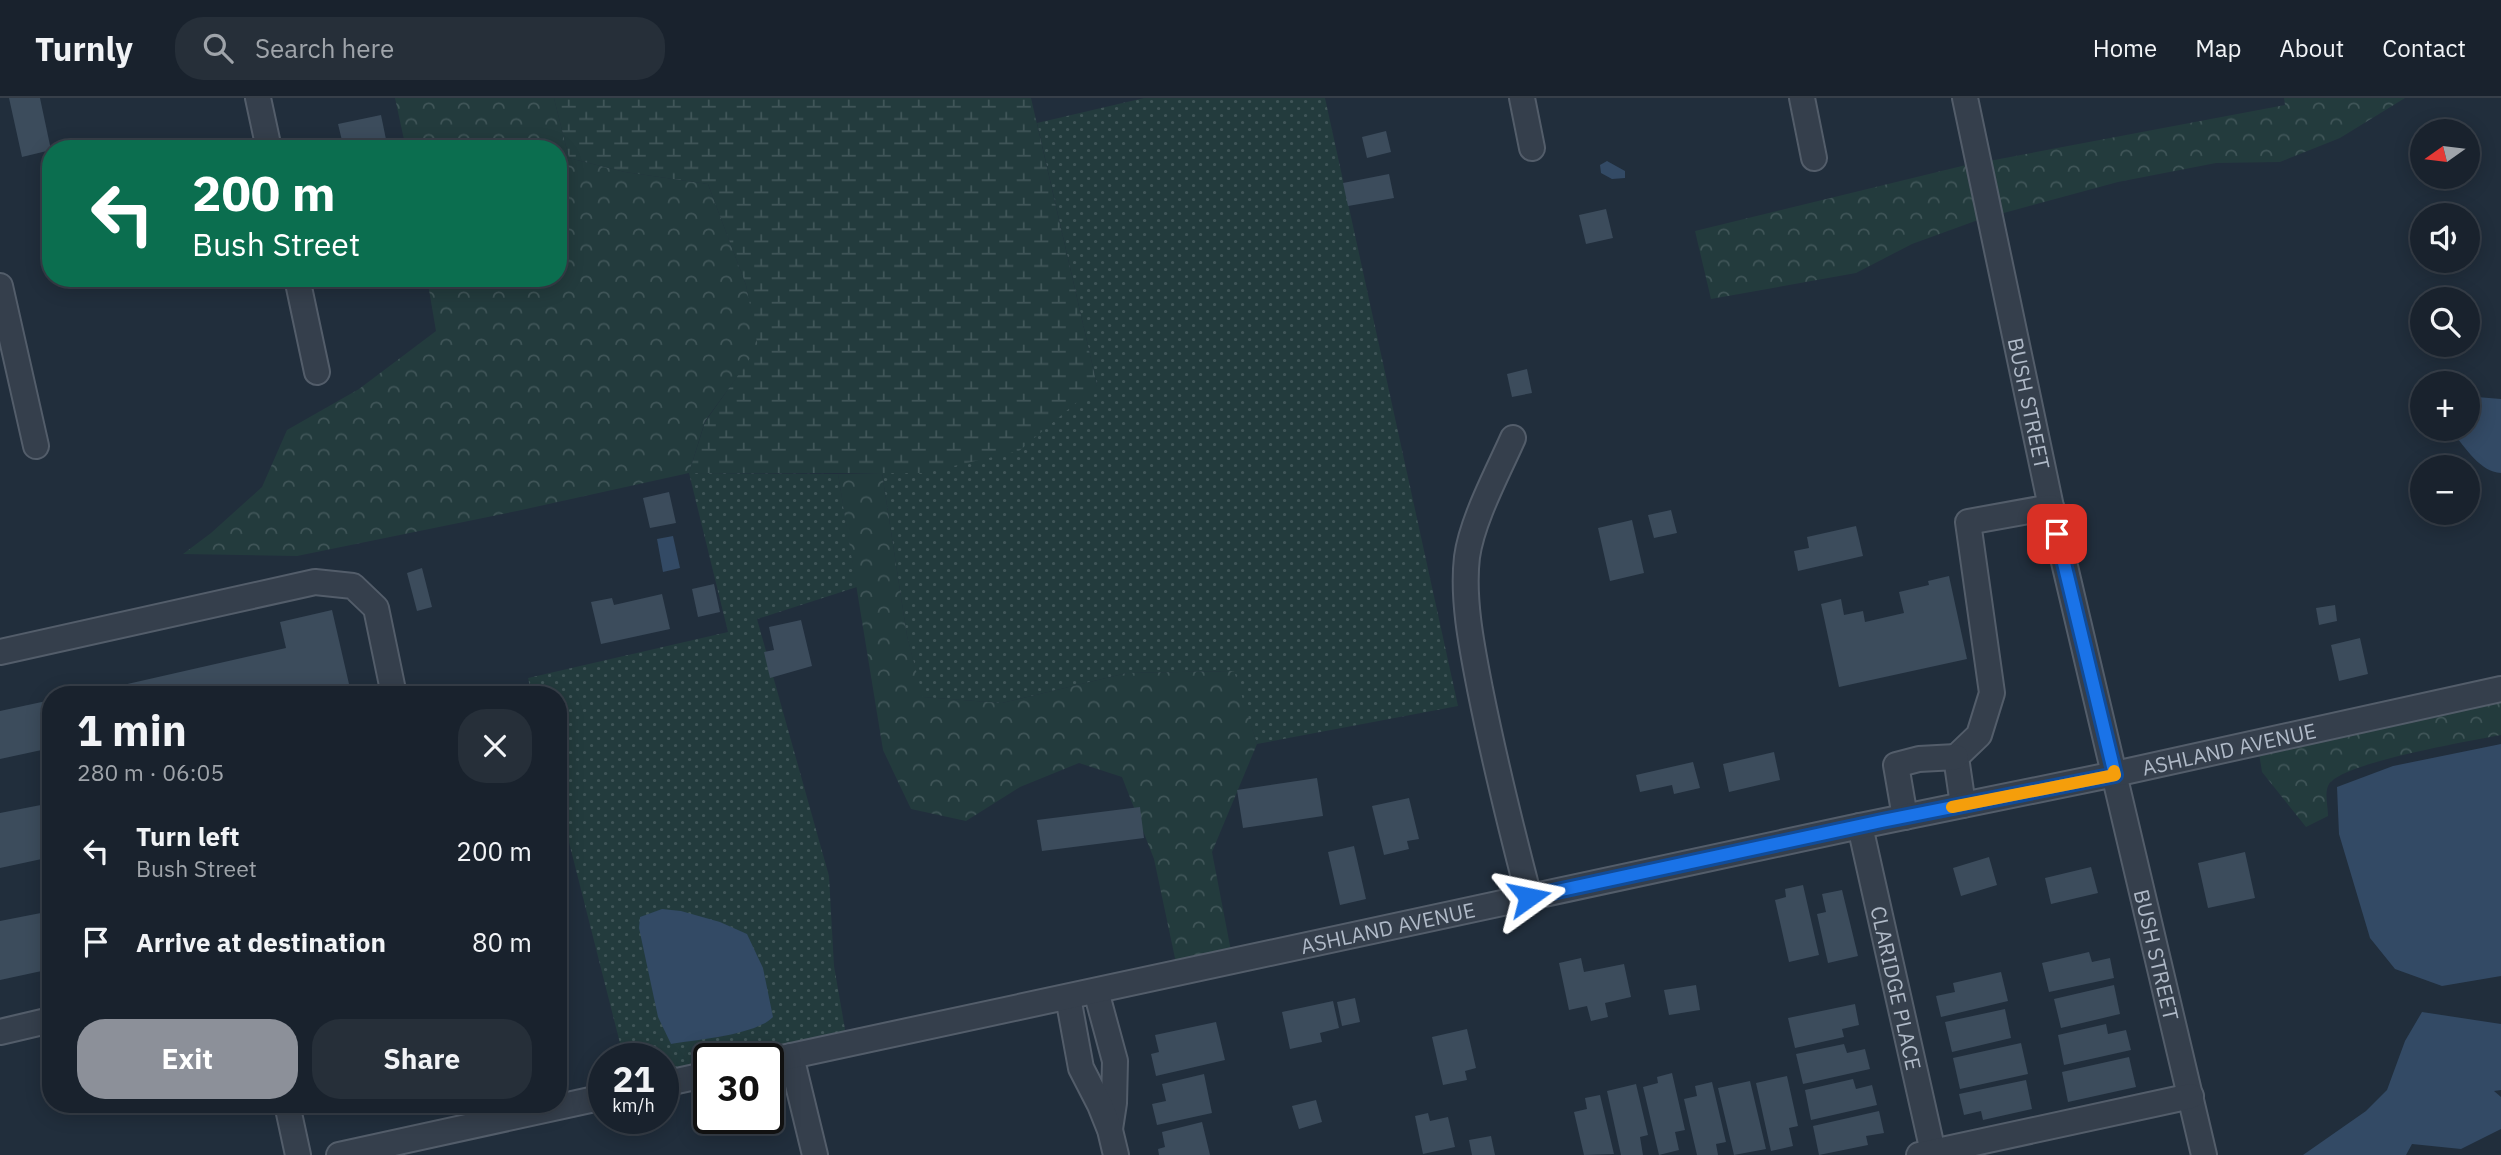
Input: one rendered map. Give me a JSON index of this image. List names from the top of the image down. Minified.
{"streets":{"street":["BUSH STREET","ASHLAND AVENUE","CLARIDGE PLACE"]},"crossings":[["BUSH STREET","ASHLAND AVENUE"],["ASHLAND AVENUE","CLARIDGE PLACE"]],"north":"left","page":{"header":"Turnly","search":"Search here","nav":["Home","Map","About","Contact"],"map_buttons":["+","−"],"turn":["200 m","Bush Street"],"heading":["1 min","280 m · 06:05"],"list":[{"name":"Turn left","note":"Bush Street","value":"200 m"},{"name":"Arrive at destination","value":"80 m"}],"buttons":["Exit","Share"],"speed":"21 km/h","limit":"30"}}
